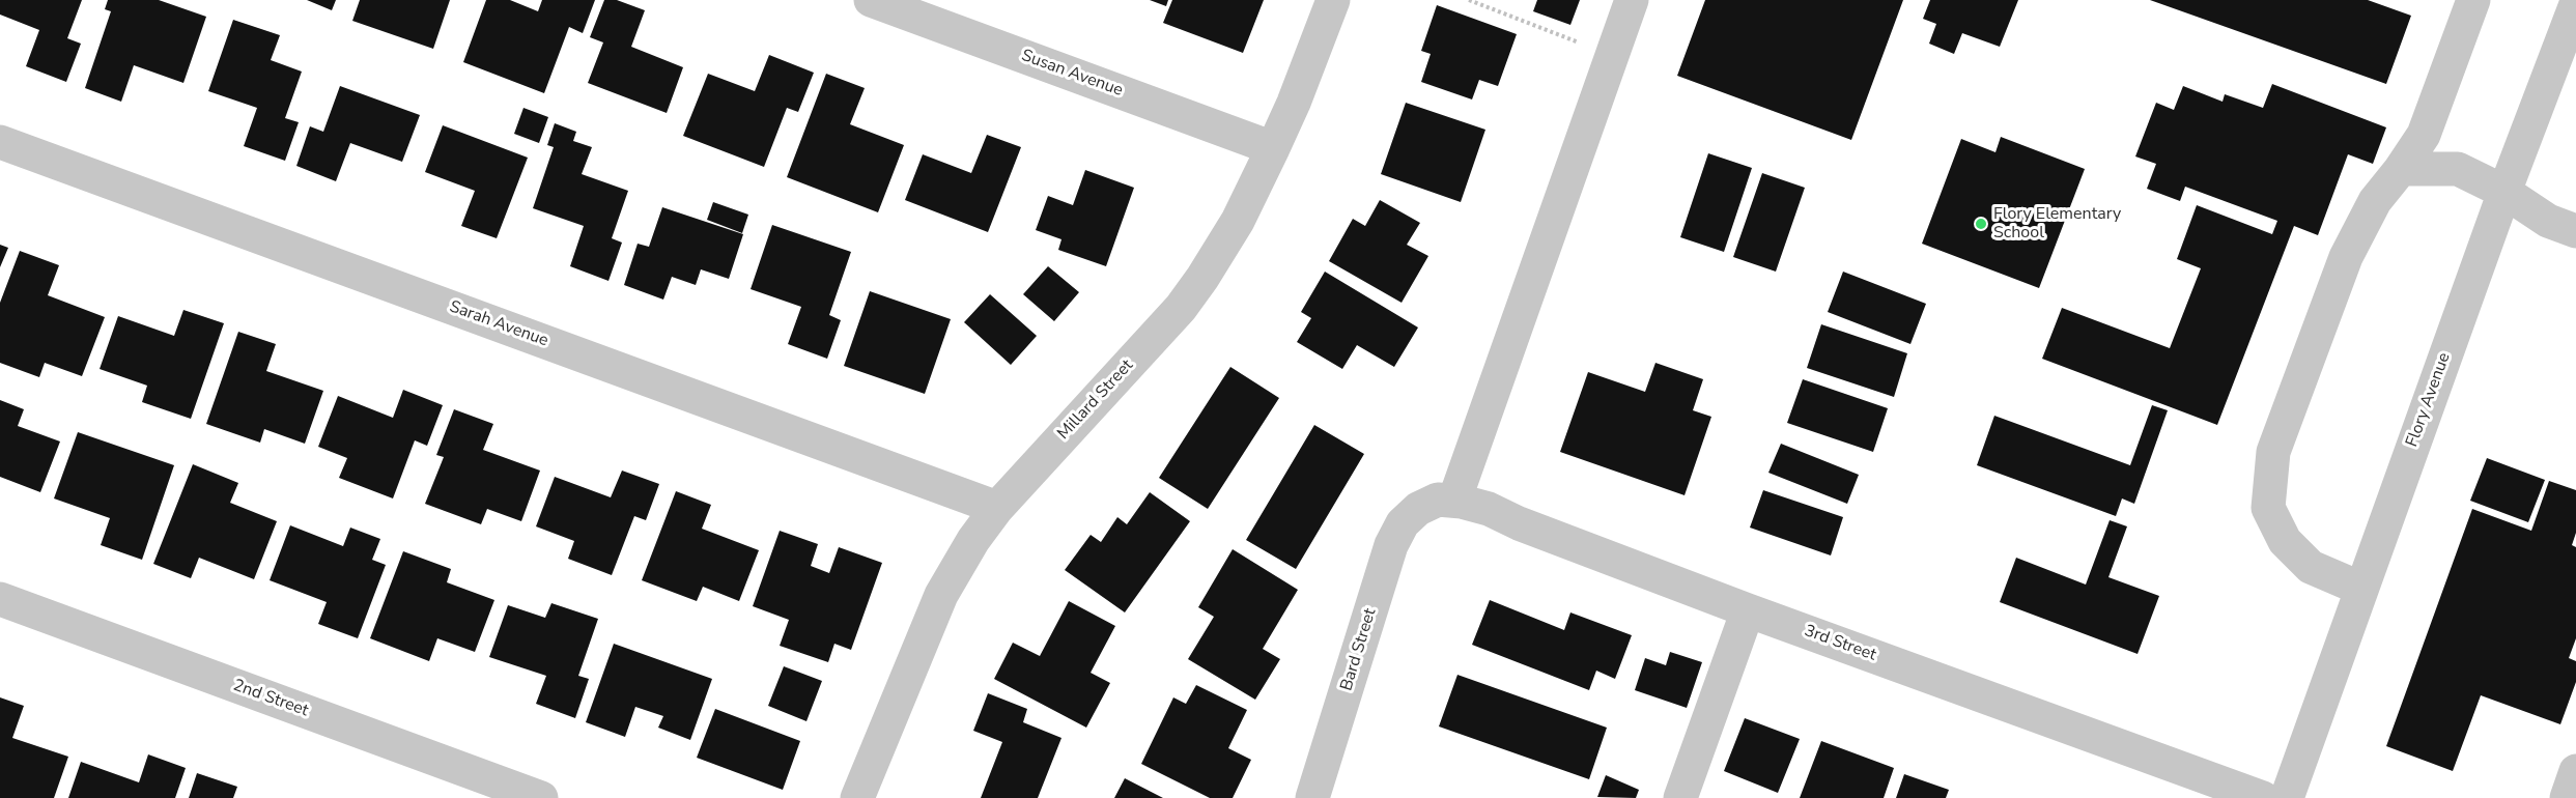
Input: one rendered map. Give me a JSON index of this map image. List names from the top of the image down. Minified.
{"streets":{"street":["Susan Avenue","Sarah Avenue","Millard Street","Flory Avenue","3rd Street","Bard Street","2nd Street"]},"crossings":[["Susan Avenue","Millard Street"],["Sarah Avenue","Millard Street"],["3rd Street","Bard Street"]],"places":["Flory Elementary School"]}
